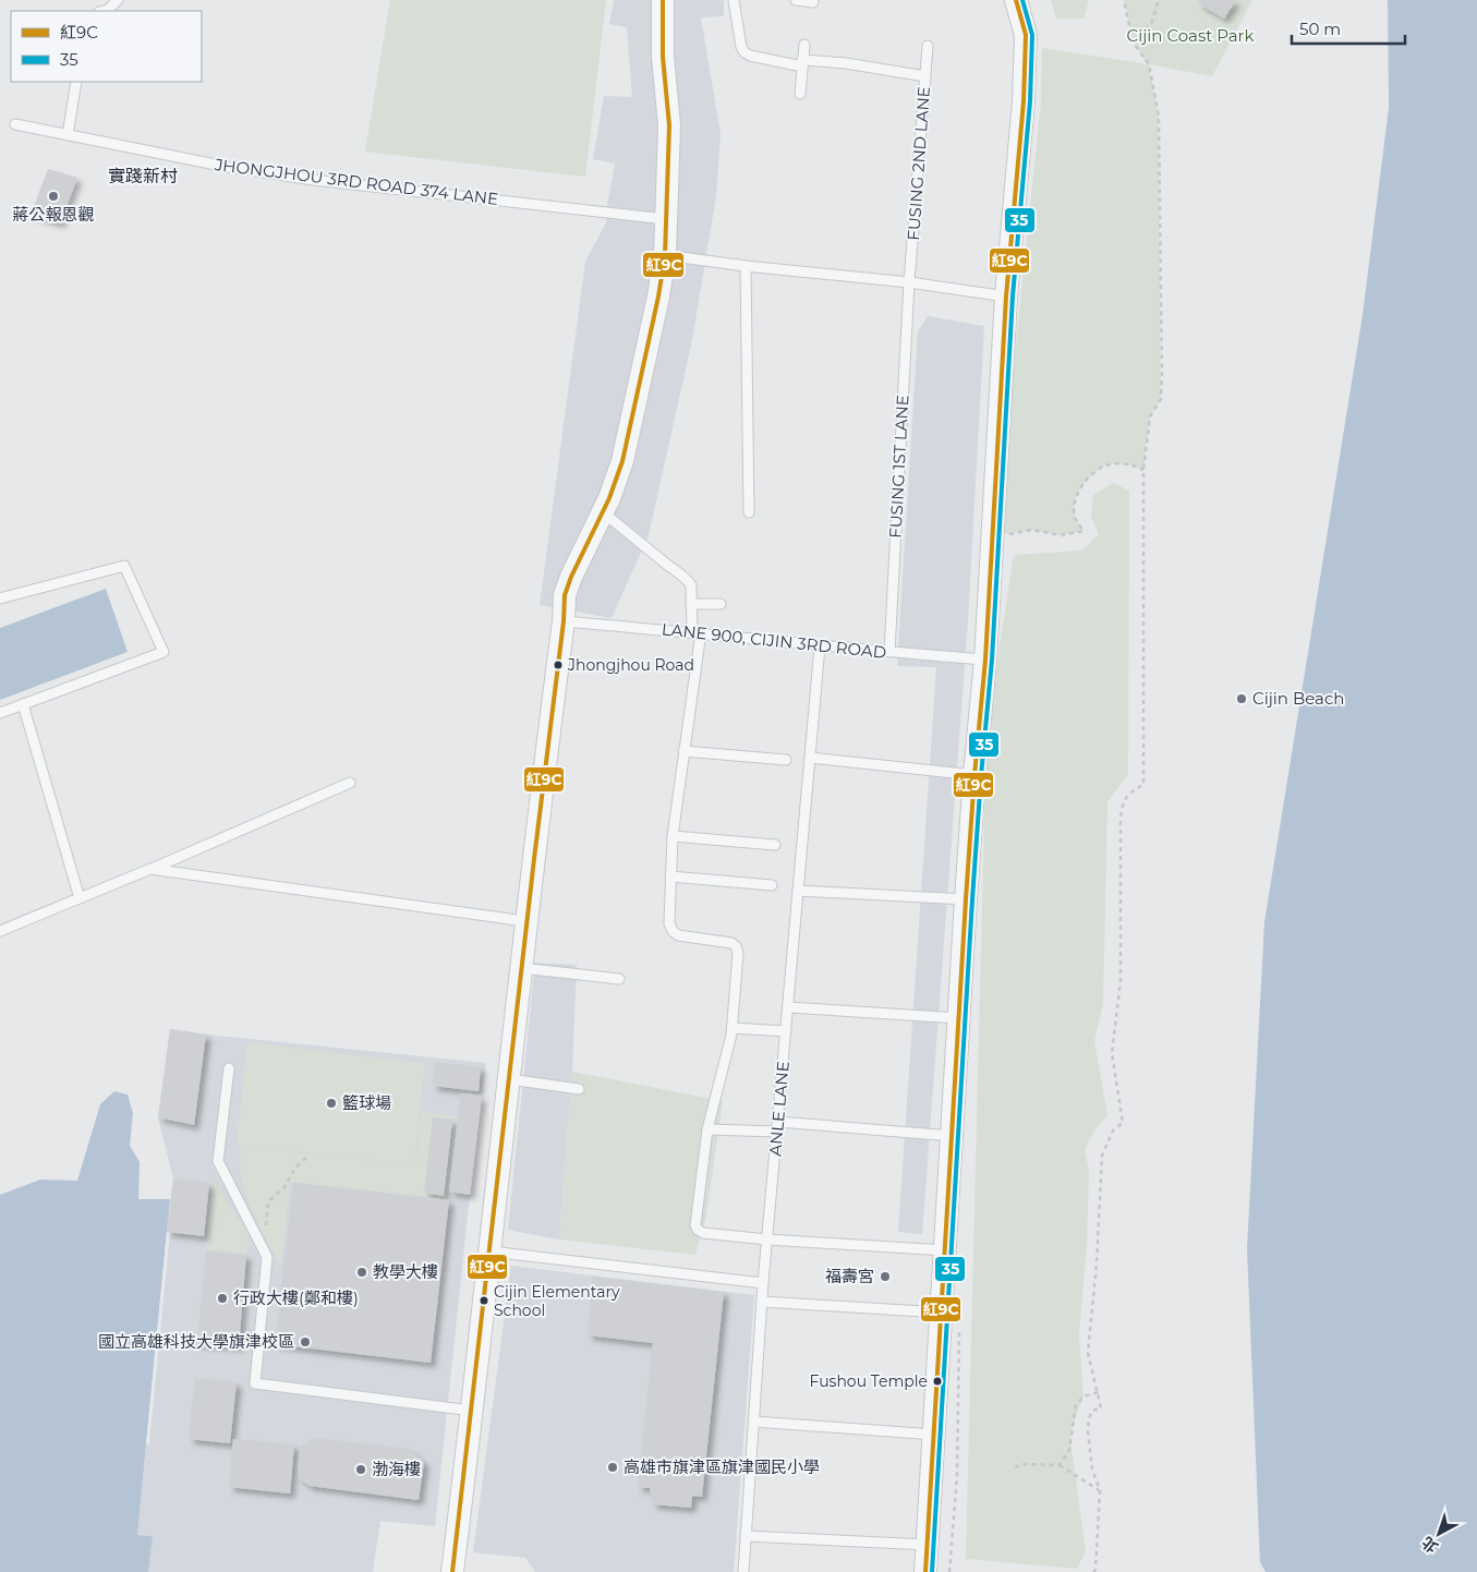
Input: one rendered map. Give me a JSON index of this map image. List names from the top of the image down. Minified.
{"streets":{"lane":["FUSING 2ND LANE","JHONGJHOU 3RD ROAD 374 LANE","FUSING 1ST LANE","LANE 900, CIJIN 3RD ROAD","ANLE LANE"]},"crossings":[["FUSING 2ND LANE","FUSING 1ST LANE"],["FUSING 1ST LANE","LANE 900, CIJIN 3RD ROAD"],["LANE 900, CIJIN 3RD ROAD","ANLE LANE"]],"districts":["實踐新村"],"parks":["Cijin Coast Park"],"places":["蔣公報恩觀","Jhongjhou Road","Cijin Beach","籃球場","教學大樓","福壽宮","行政大樓(鄭和樓)","Cijin Elementary School","國立高雄科技大學旗津校區","Fushou Temple","高雄市旗津區旗津國民小學","渤海樓"],"lines":["transit line 紅9C","transit line 35"],"legend":["紅9C","35"],"scale_bar":"50 m","north":"bottom left"}
